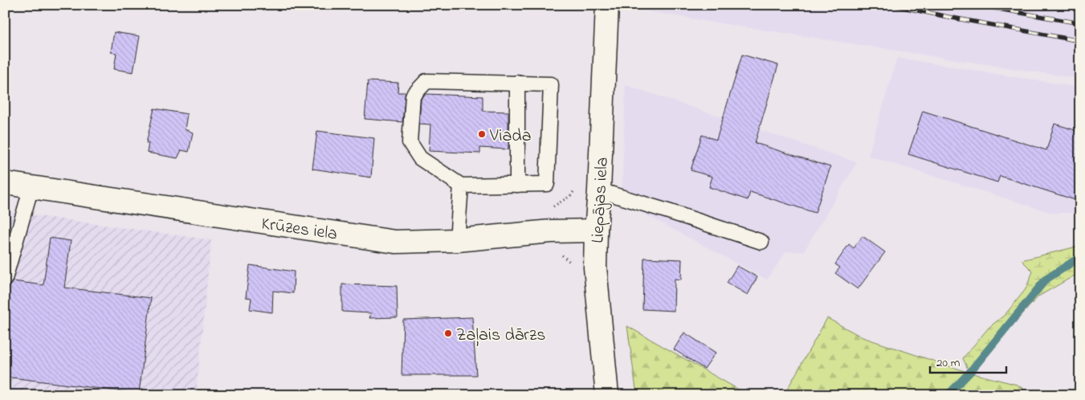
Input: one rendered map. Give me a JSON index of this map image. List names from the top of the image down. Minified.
{"streets":{"street":["Liepājas iela","Krūzes iela"]},"crossings":[["Liepājas iela","Krūzes iela"]],"places":["Viada","Zaļais dārzs"],"scale_bar":"20 m"}
